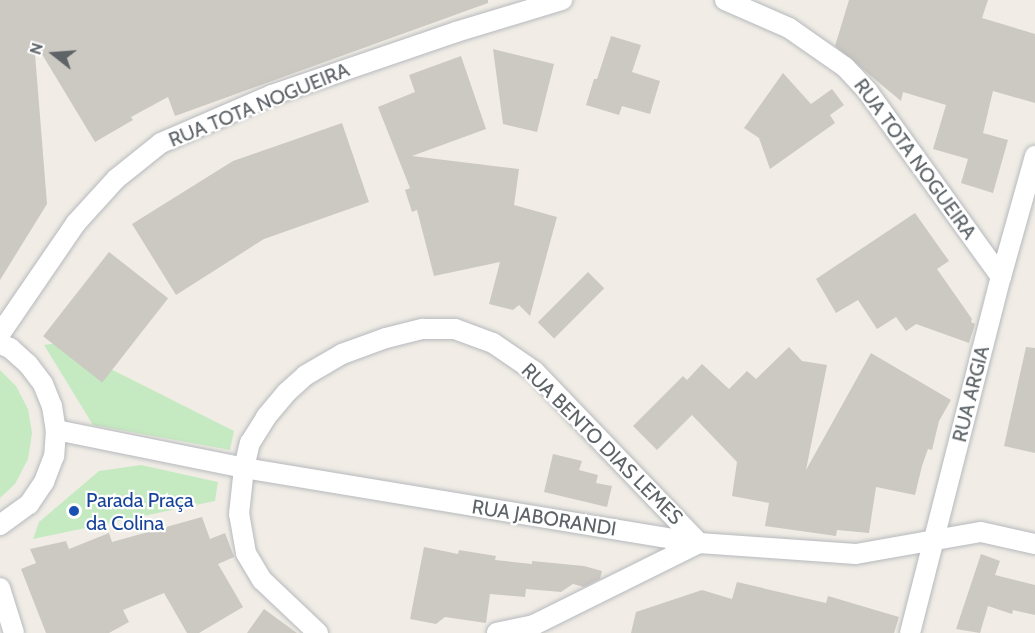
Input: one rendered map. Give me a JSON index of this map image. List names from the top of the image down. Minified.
{"streets":{"street":["RUA TOTA NOGUEIRA","RUA ARGIA","RUA BENTO DIAS LEMES","RUA JABORANDI"]},"crossings":[["RUA TOTA NOGUEIRA","RUA ARGIA"],["RUA ARGIA","RUA JABORANDI"],["RUA BENTO DIAS LEMES","RUA JABORANDI"]],"places":["Parada Praça da Colina"],"north":"left"}
